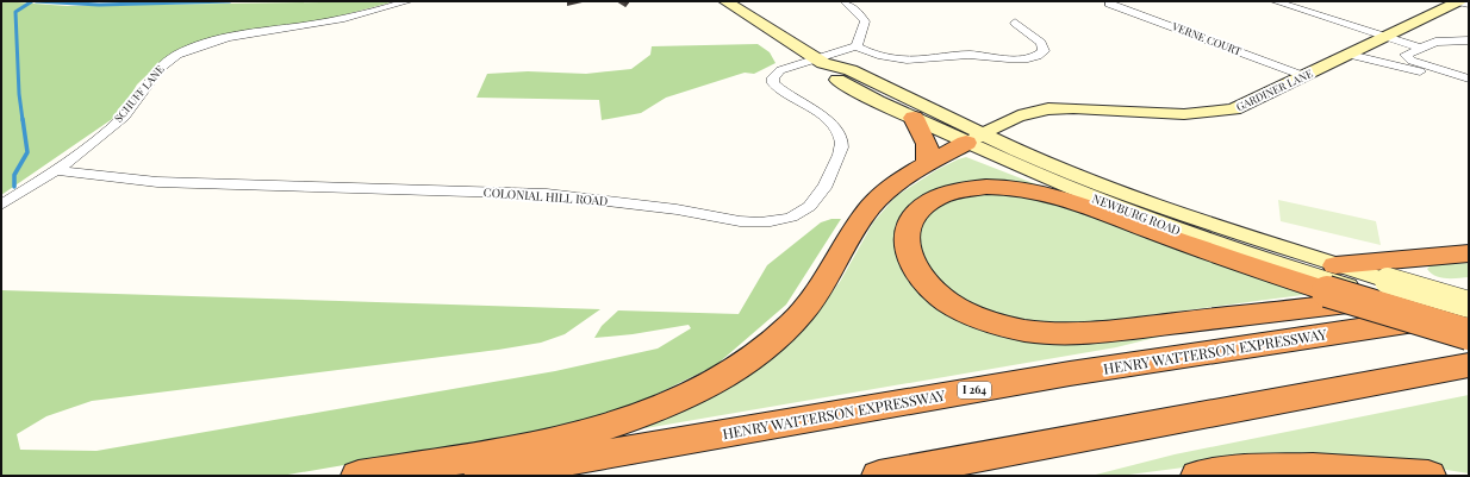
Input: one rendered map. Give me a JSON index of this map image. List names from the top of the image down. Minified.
{"streets":{"highway":["HENRY WATTERSON EXPRESSWAY","I 264"],"main road":["GARDINER LANE","NEWBURG ROAD"],"street":["VERNE COURT","SCHUFF LANE","COLONIAL HILL ROAD"]},"crossings":[["VERNE COURT","GARDINER LANE"],["GARDINER LANE","NEWBURG ROAD"],["SCHUFF LANE","COLONIAL HILL ROAD"],["COLONIAL HILL ROAD","NEWBURG ROAD"]]}
